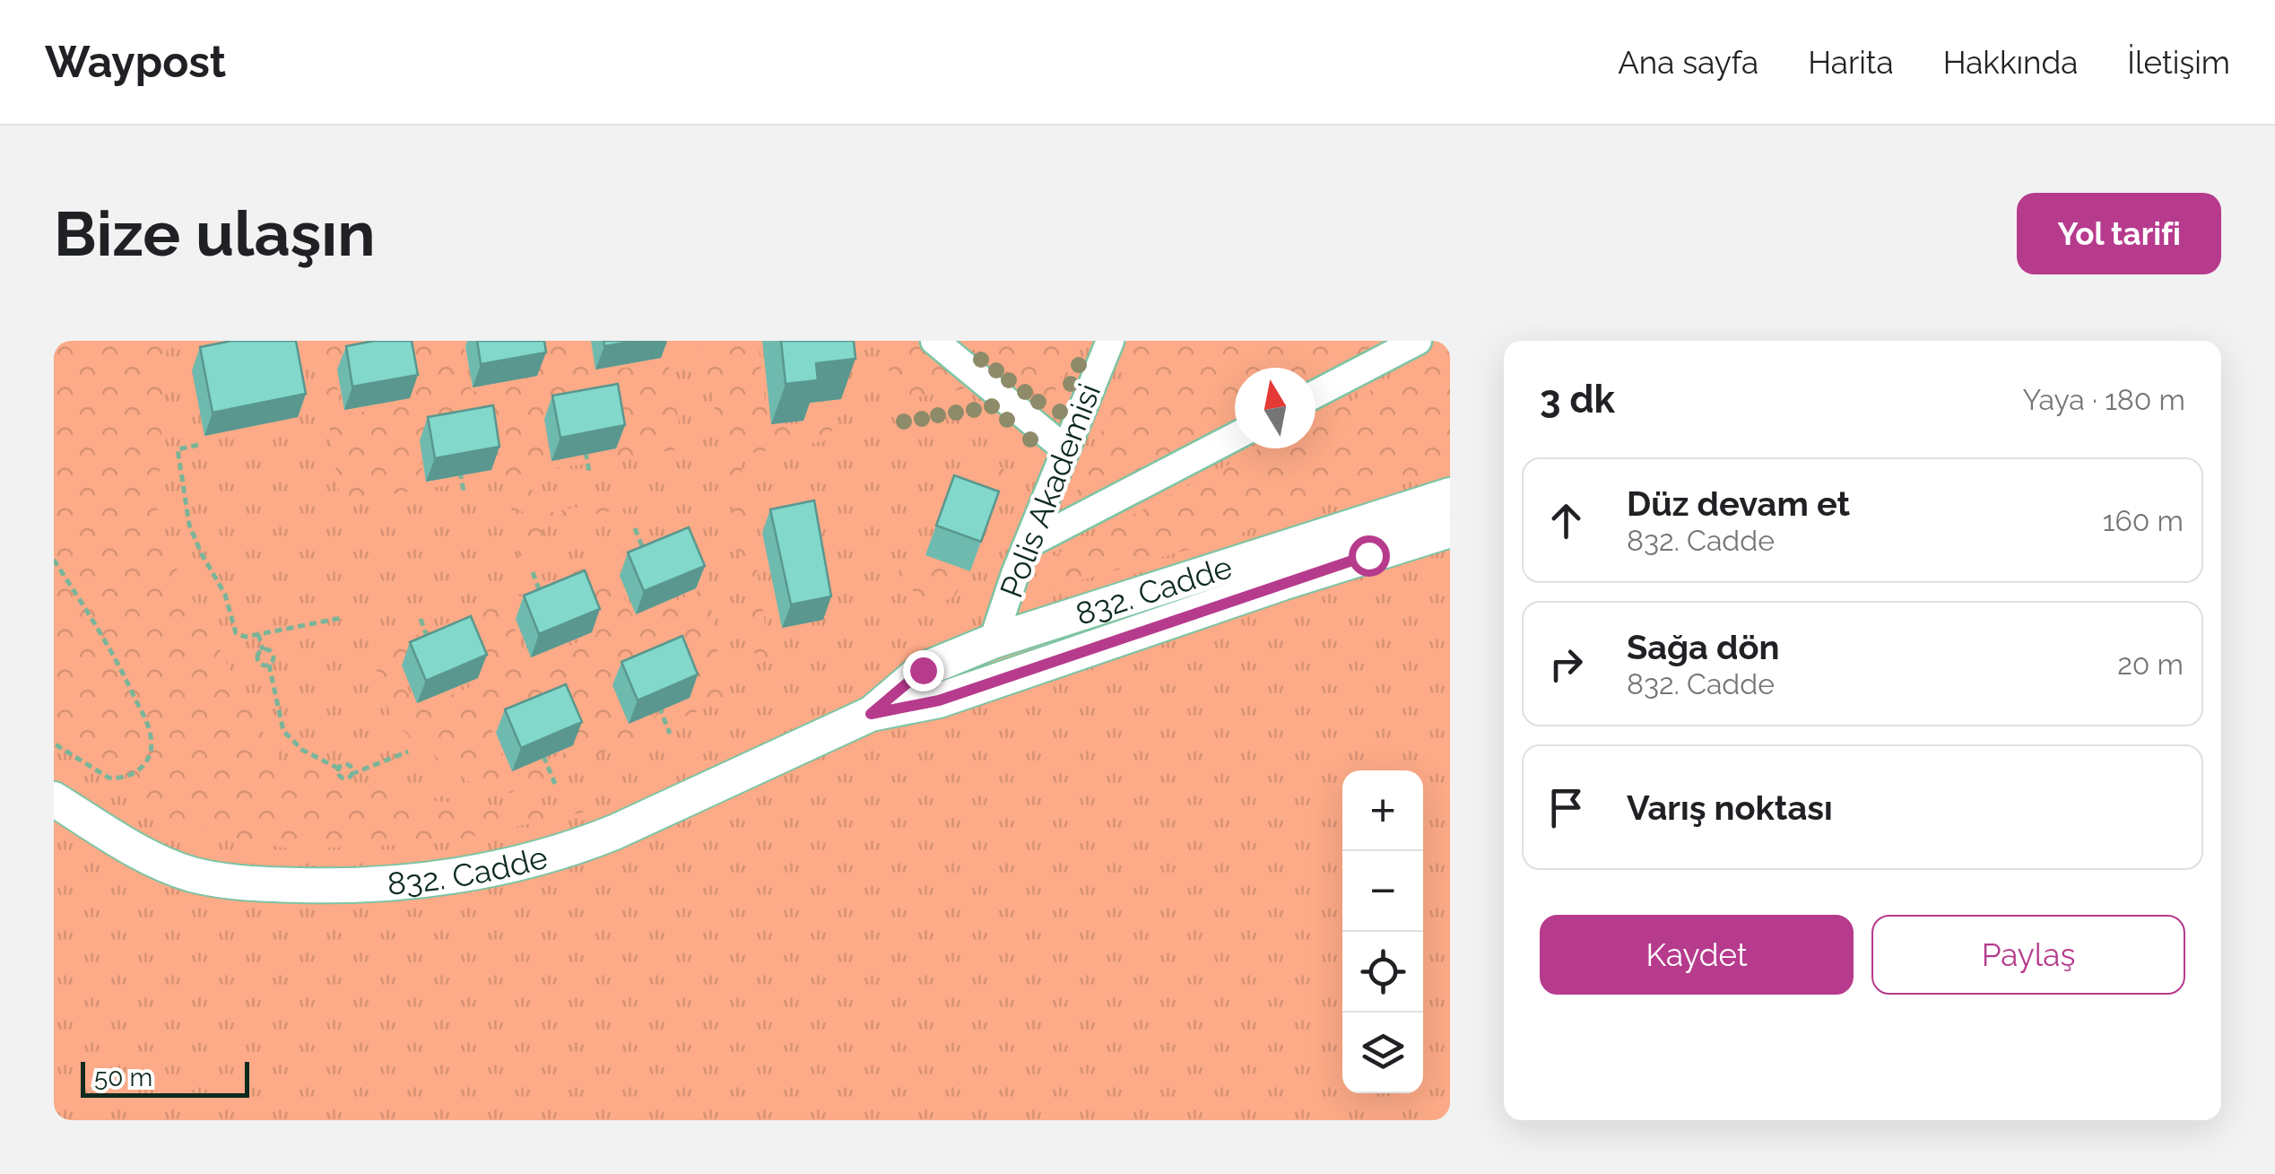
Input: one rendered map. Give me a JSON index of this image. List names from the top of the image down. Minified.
{"streets":{"street":["Polis Akademisi","832. Cadde"]},"crossings":[["Polis Akademisi","832. Cadde"]],"scale_bar":"50 m","north":"top","page":{"header":"Waypost","nav":["Ana sayfa","Harita","Hakkında","İletişim"],"buttons":["Yol tarifi",["Kaydet","Paylaş"]],"title":"Bize ulaşın","heading":["3 dk","Yaya · 180 m"],"list":[["Düz devam et","832. Cadde","160 m"],["Sağa dön","832. Cadde","20 m"],"Varış noktası"],"map_buttons":["+","−"],"scale":"50 m"}}
